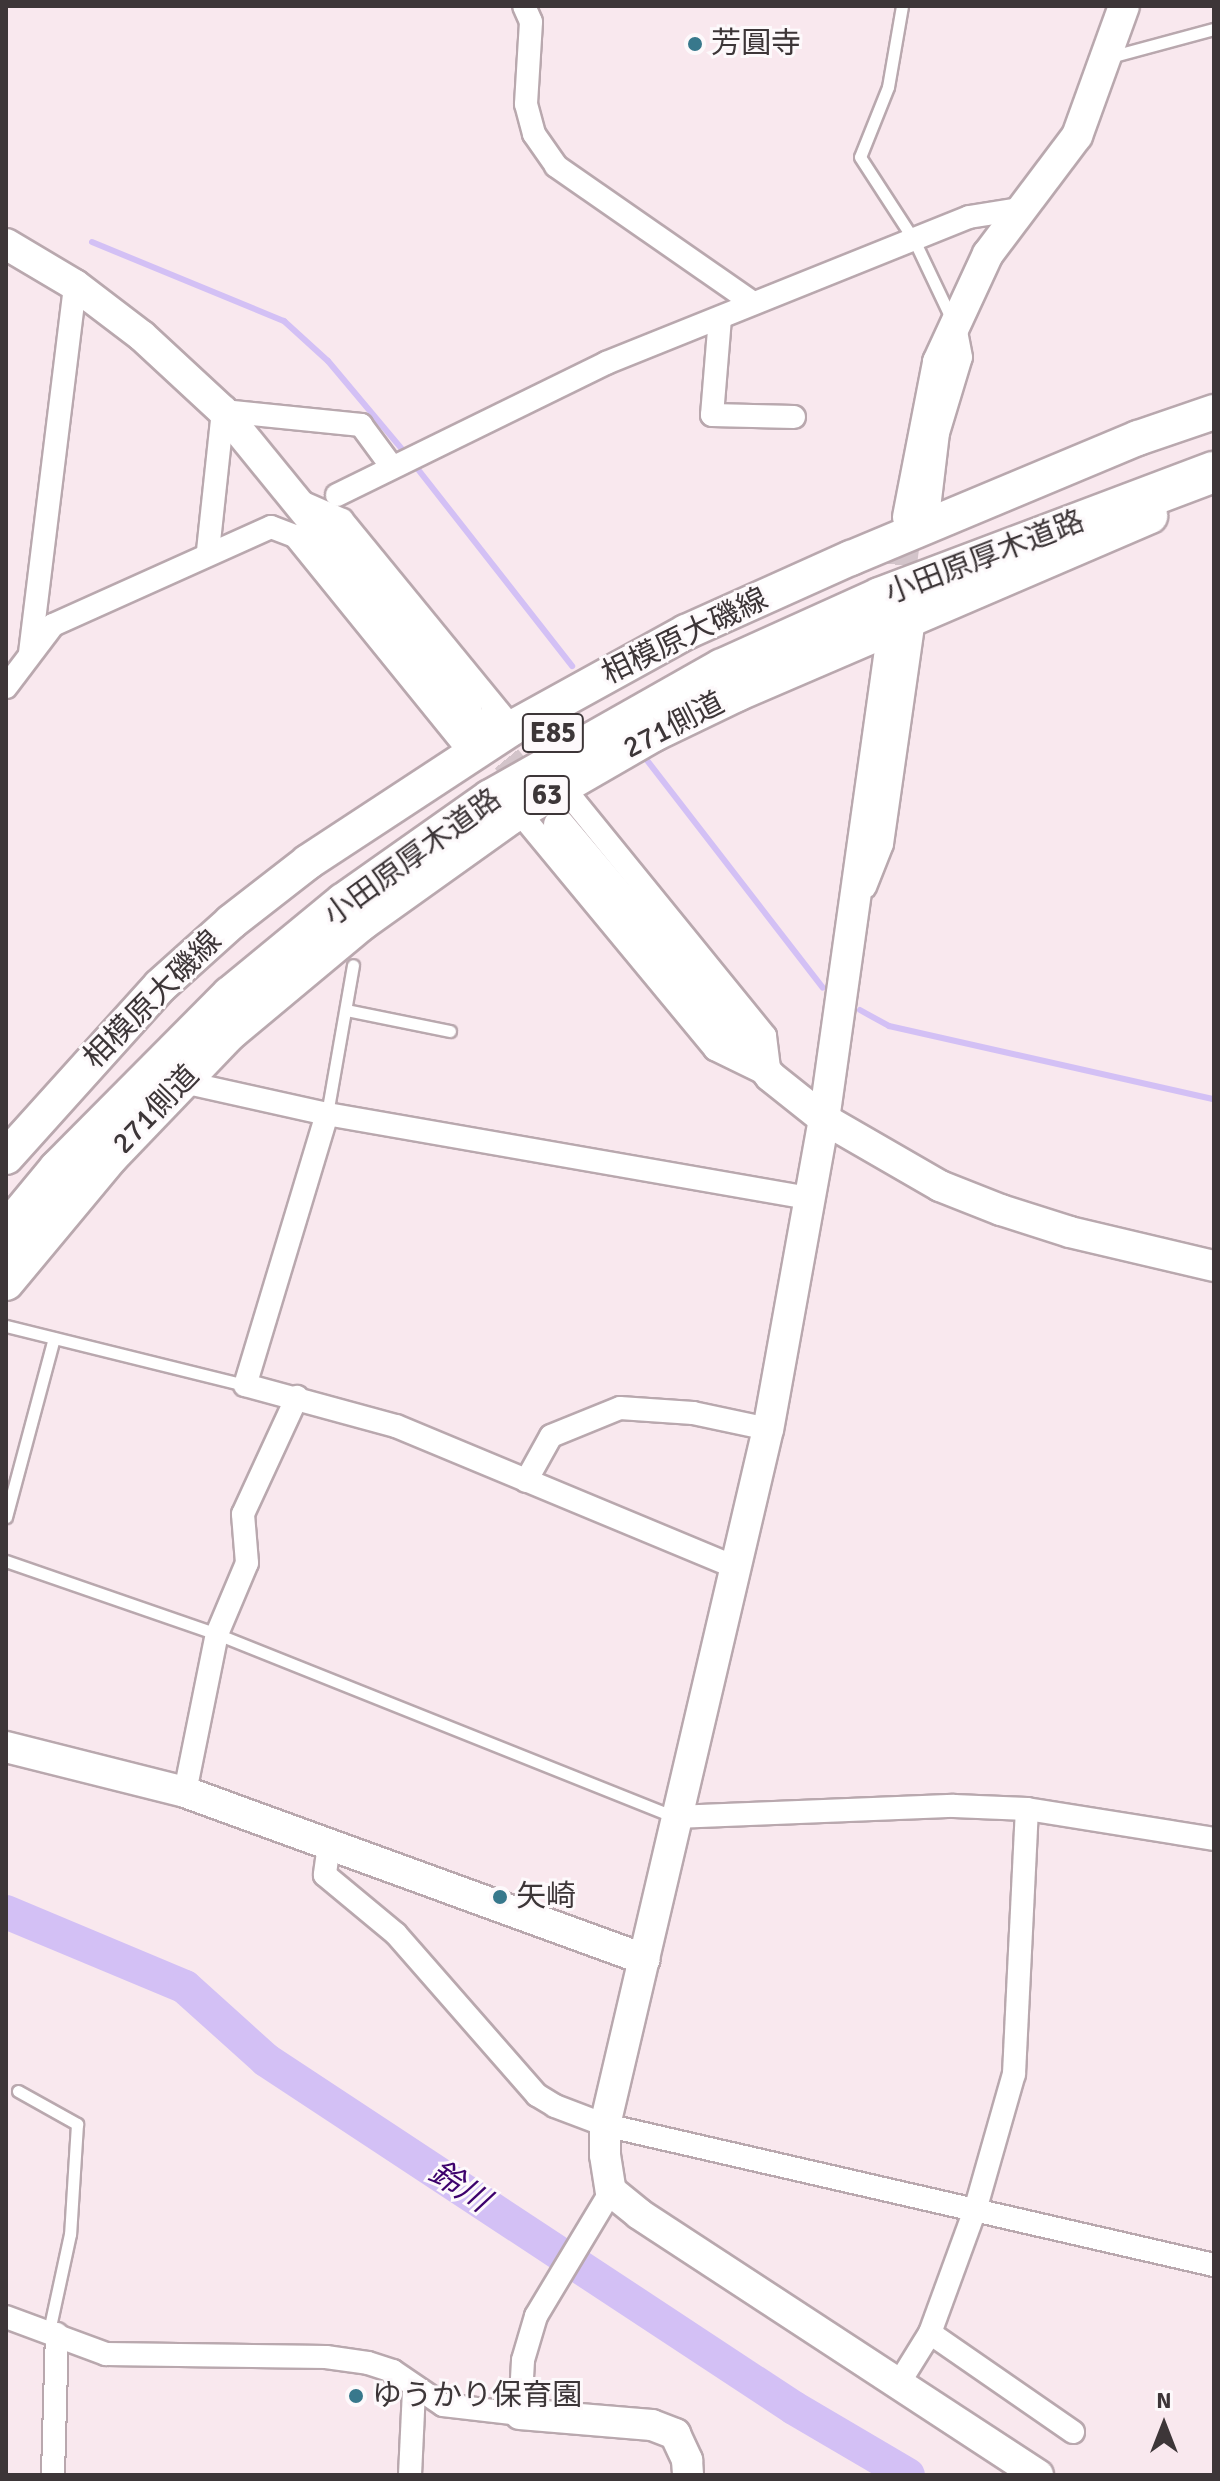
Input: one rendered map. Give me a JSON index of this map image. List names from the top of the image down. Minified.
{"streets":{"highway":["小田原厚木道路","E85"],"main road":["相模原大磯線","271側道","63"]},"water":["鈴川"],"places":["芳圓寺","矢崎","ゆうかり保育園"],"north":"top"}
